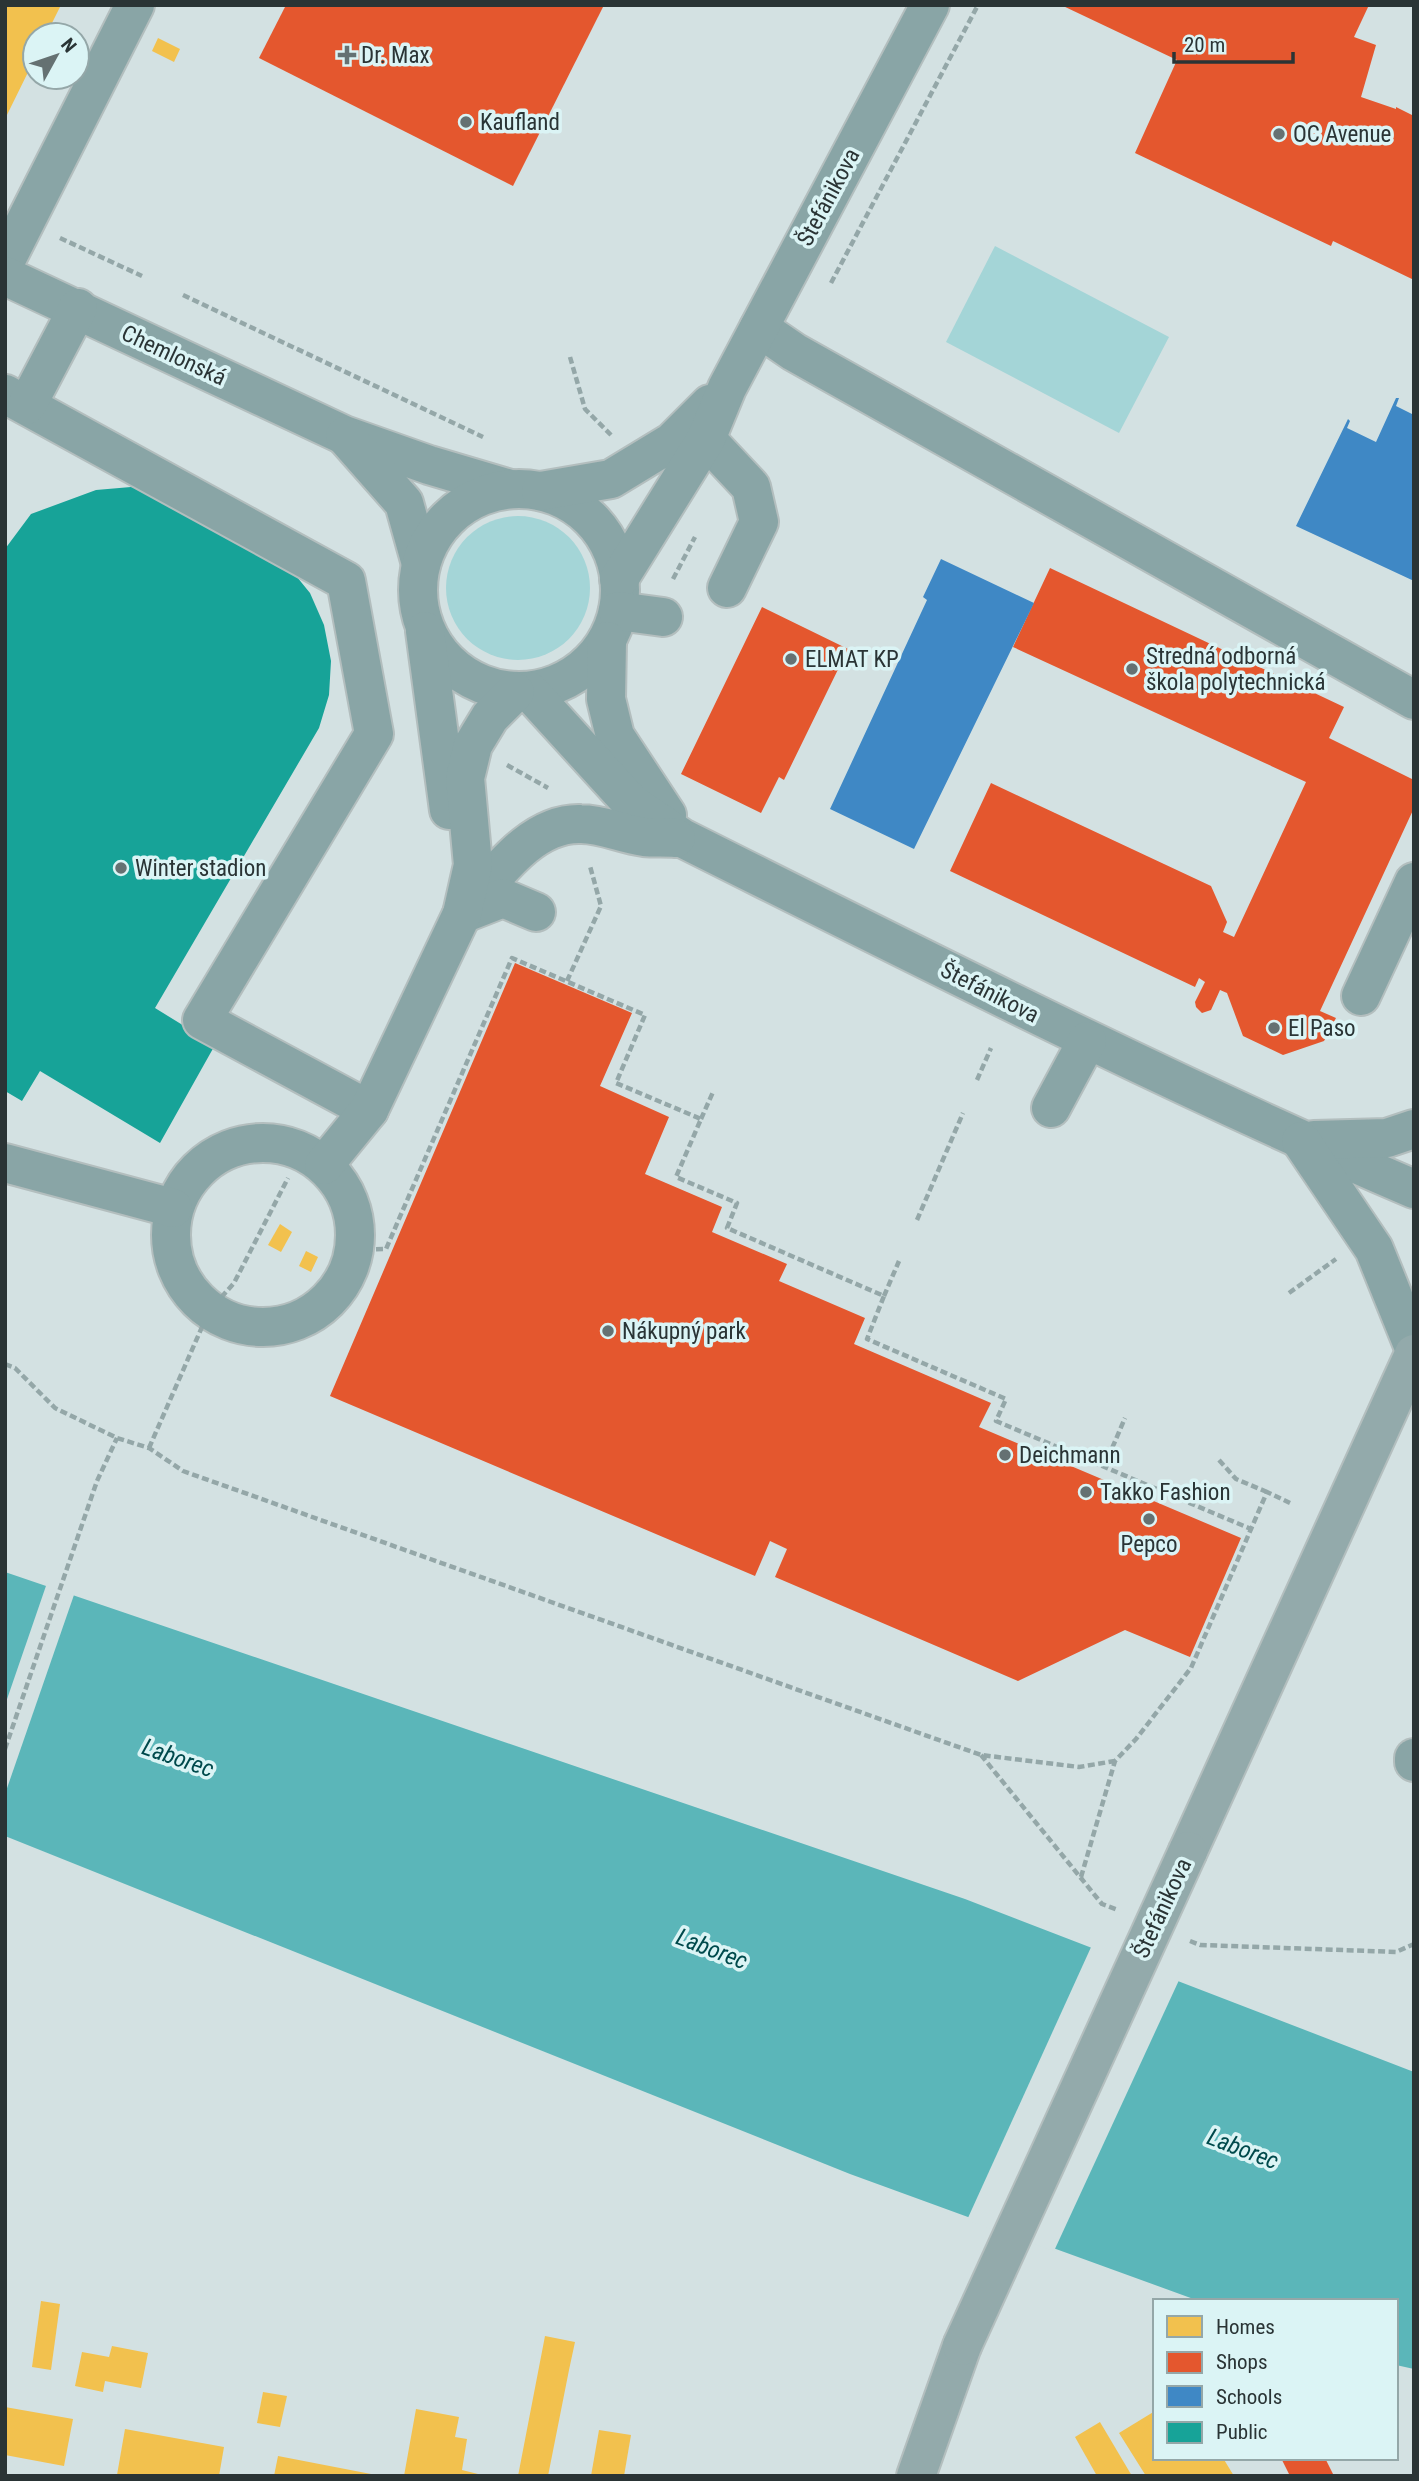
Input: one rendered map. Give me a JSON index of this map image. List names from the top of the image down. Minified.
{"streets":{"main road":["Štefánikova"],"street":["Chemlonská"]},"crossings":[["Štefánikova","Chemlonská"]],"water":["Laborec"],"places":{"health":["Dr. Max"],"other":["Kaufland","OC Avenue","ELMAT KP","Stredná odborná škola polytechnická","Winter stadion","El Paso","Nákupný park","Deichmann","Takko Fashion","Pepco"]},"legend":["Homes","Shops","Schools","Public"],"scale_bar":"20 m","north":"top right"}
